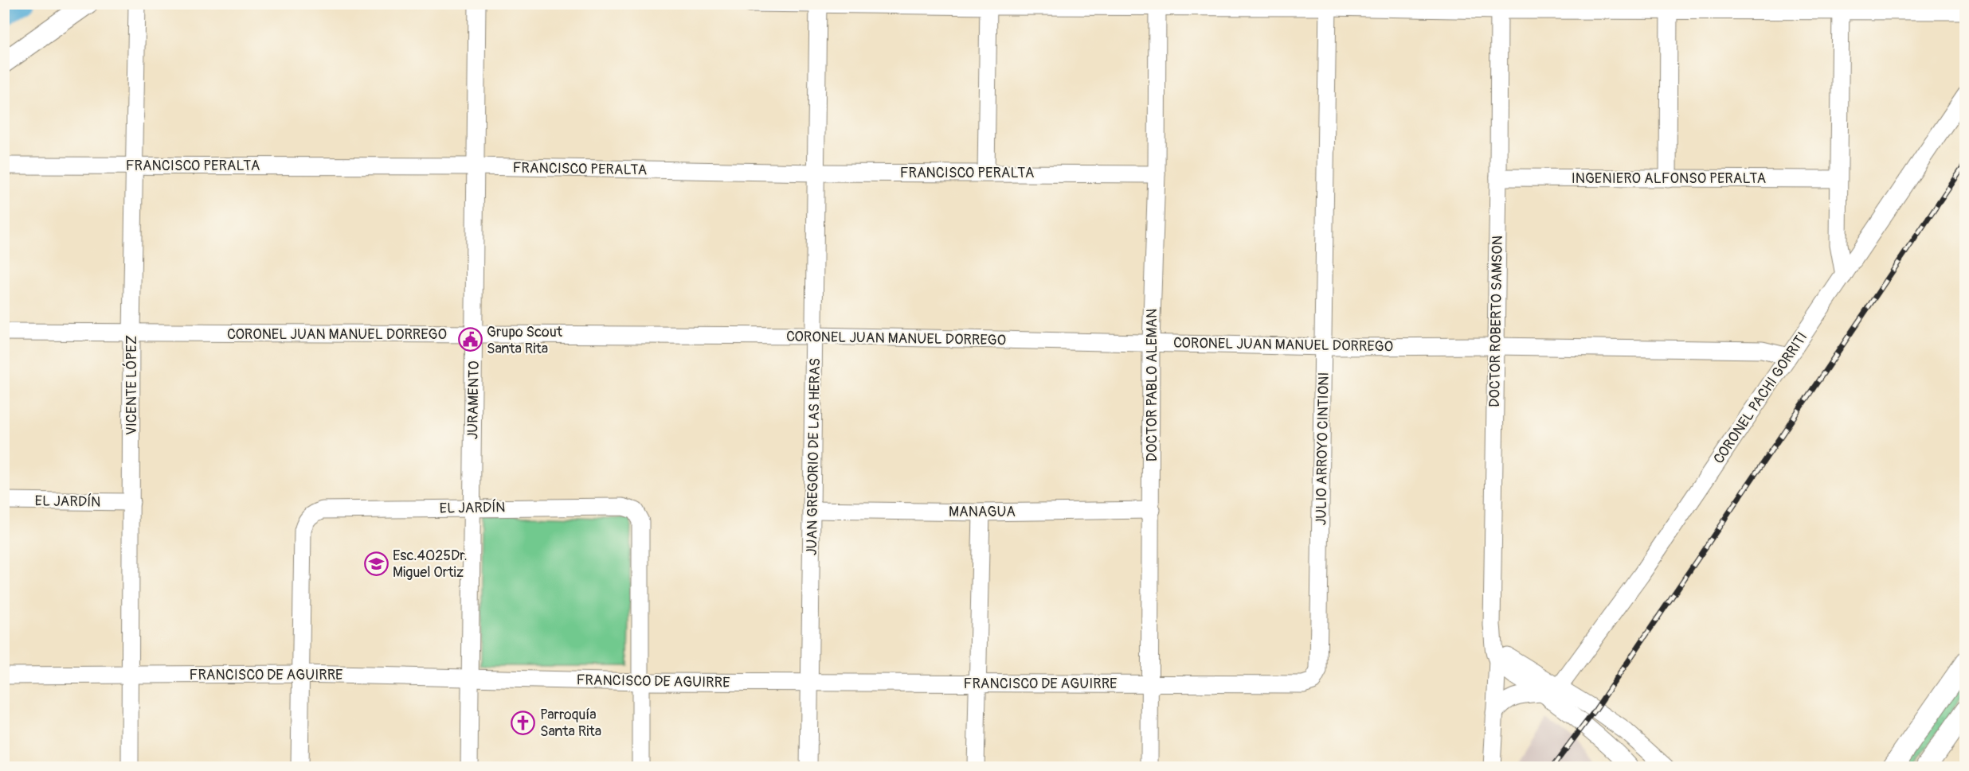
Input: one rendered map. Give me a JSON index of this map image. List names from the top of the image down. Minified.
{"streets":{"street":["FRANCISCO PERALTA","INGENIERO ALFONSO PERALTA","DOCTOR ROBERTO SAMSON","CORONEL JUAN MANUEL DORREGO","VICENTE LÓPEZ","DOCTOR PABLO ALEMAN","CORONEL PACHI GORRITI","JURAMENTO","JULIO ARROYO CINTIONI","JUAN GREGORIO DE LAS HERAS","EL JARDÍN","MANAGUA","FRANCISCO DE AGUIRRE"]},"crossings":[["FRANCISCO PERALTA","VICENTE LÓPEZ"],["FRANCISCO PERALTA","DOCTOR PABLO ALEMAN"],["FRANCISCO PERALTA","JURAMENTO"],["FRANCISCO PERALTA","JUAN GREGORIO DE LAS HERAS"],["INGENIERO ALFONSO PERALTA","DOCTOR ROBERTO SAMSON"],["DOCTOR ROBERTO SAMSON","CORONEL JUAN MANUEL DORREGO"],["CORONEL JUAN MANUEL DORREGO","VICENTE LÓPEZ"],["CORONEL JUAN MANUEL DORREGO","DOCTOR PABLO ALEMAN"],["CORONEL JUAN MANUEL DORREGO","CORONEL PACHI GORRITI"],["CORONEL JUAN MANUEL DORREGO","JURAMENTO"],["CORONEL JUAN MANUEL DORREGO","JULIO ARROYO CINTIONI"],["CORONEL JUAN MANUEL DORREGO","JUAN GREGORIO DE LAS HERAS"],["VICENTE LÓPEZ","EL JARDÍN"],["VICENTE LÓPEZ","FRANCISCO DE AGUIRRE"],["DOCTOR PABLO ALEMAN","MANAGUA"],["DOCTOR PABLO ALEMAN","FRANCISCO DE AGUIRRE"],["JURAMENTO","EL JARDÍN"],["JURAMENTO","FRANCISCO DE AGUIRRE"],["JULIO ARROYO CINTIONI","FRANCISCO DE AGUIRRE"],["JUAN GREGORIO DE LAS HERAS","MANAGUA"],["JUAN GREGORIO DE LAS HERAS","FRANCISCO DE AGUIRRE"],["EL JARDÍN","FRANCISCO DE AGUIRRE"]],"places":{"public building":["Grupo Scout Santa Rita"],"school or university":["Esc.4025Dr. Miguel Ortiz"],"church":["Parroquía Santa Rita"]}}
